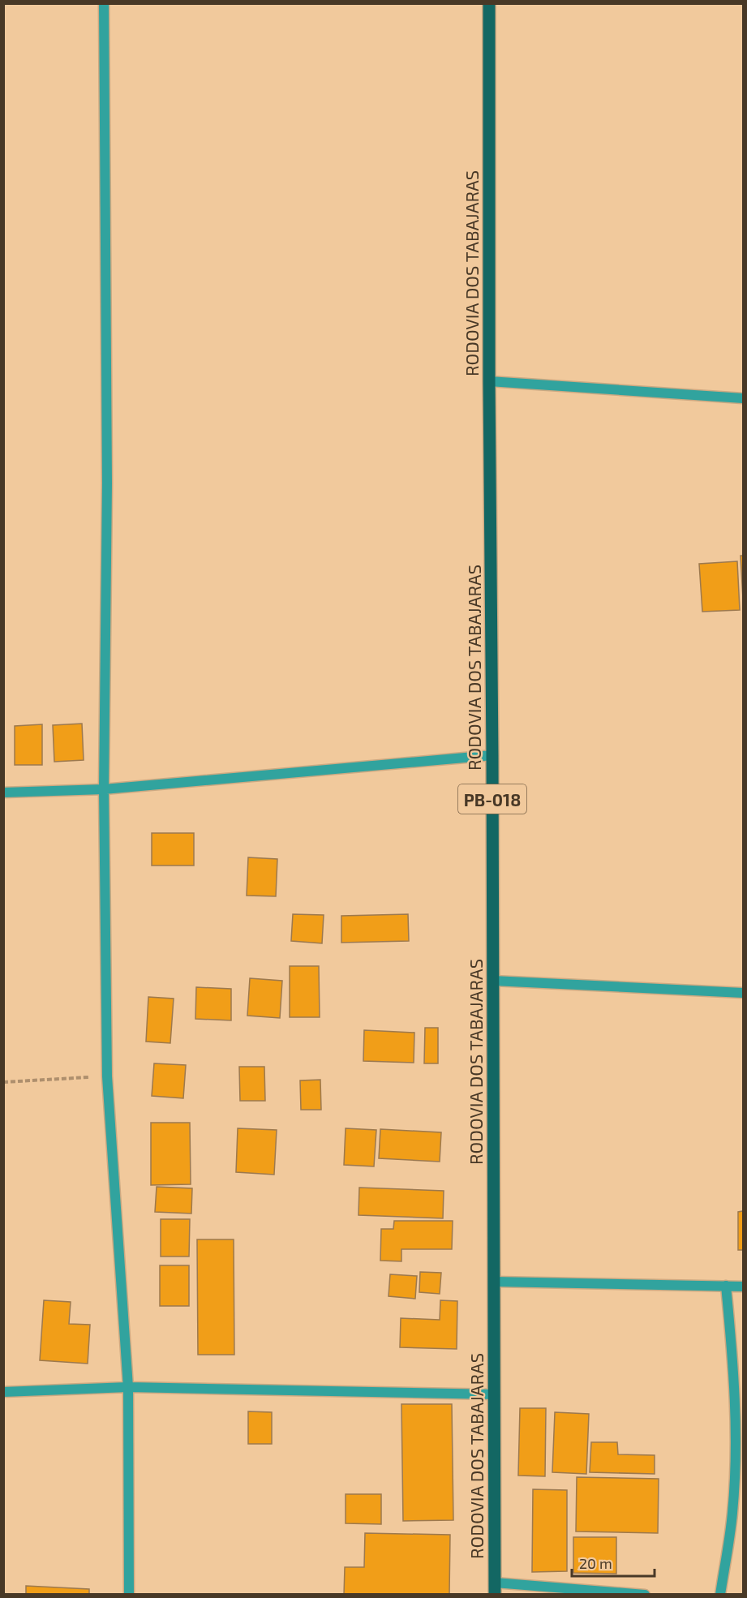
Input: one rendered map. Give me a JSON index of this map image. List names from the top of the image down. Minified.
{"streets":{"main road":["RODOVIA DOS TABAJARAS","PB-018"]},"scale_bar":"20 m"}
